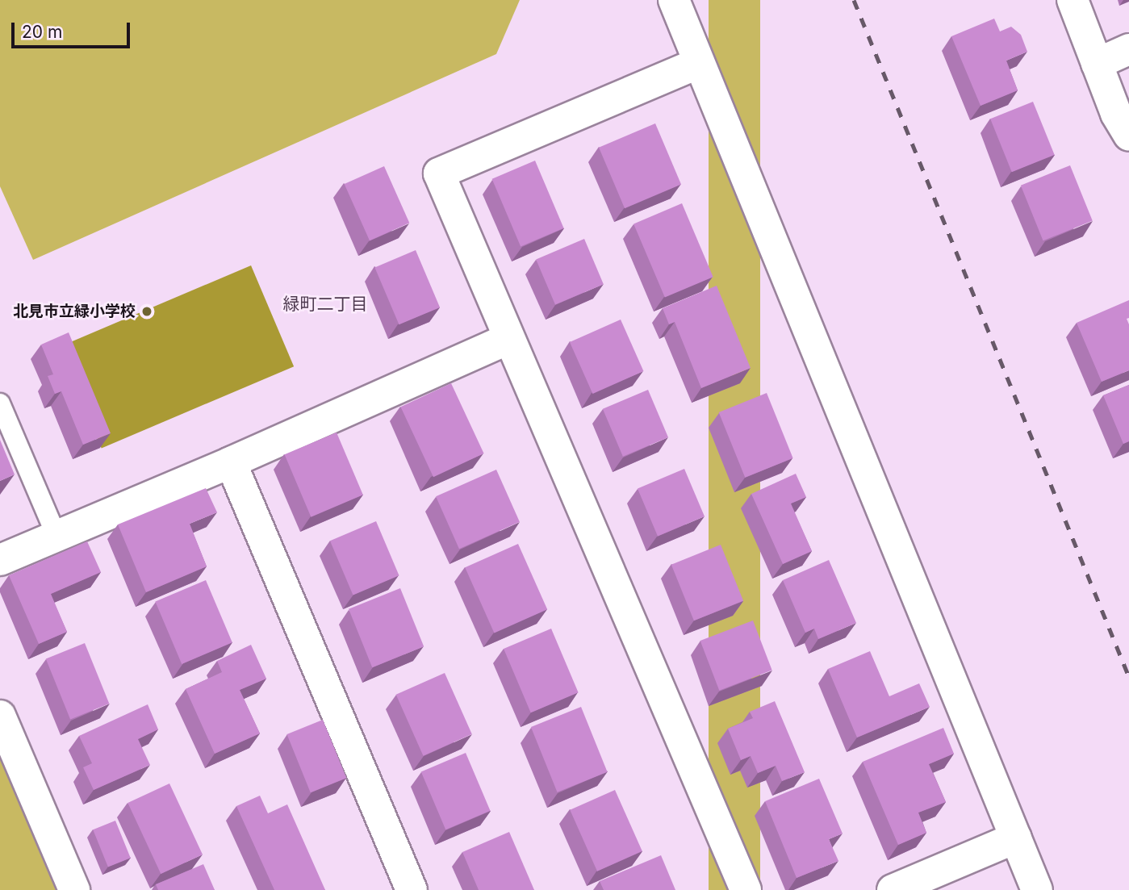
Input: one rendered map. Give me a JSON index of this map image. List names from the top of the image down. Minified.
{"districts":["緑町二丁目"],"places":["北見市立緑小学校"],"scale_bar":"20 m"}
